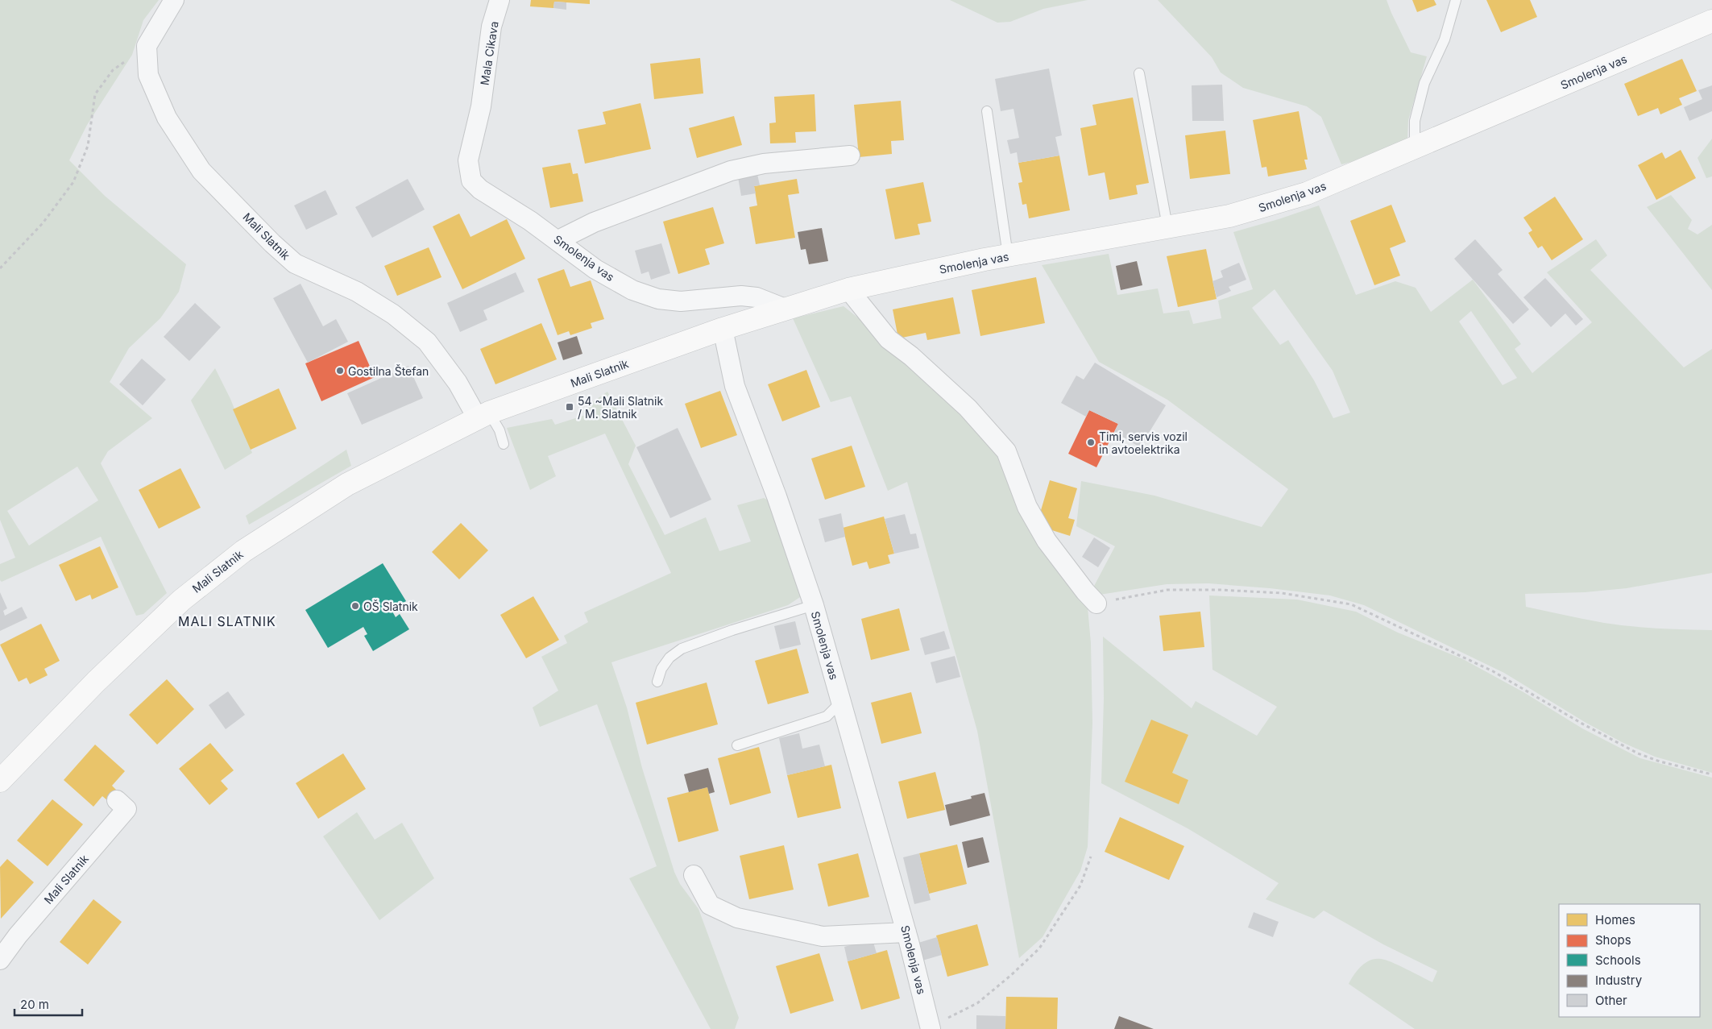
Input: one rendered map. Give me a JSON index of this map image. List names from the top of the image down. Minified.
{"streets":{"main road":["Smolenja vas","Mali Slatnik"],"street":["Mala Cikava"]},"crossings":[["Mala Cikava","Smolenja vas"],["Smolenja vas","Mali Slatnik"]],"districts":["MALI SLATNIK"],"places":{"other":["Gostilna Štefan","Timi, servis vozil in avtoelektrika","OŠ Slatnik"],"transit":["54 ~Mali Slatnik / M. Slatnik"]},"legend":["Homes","Shops","Schools","Industry","Other"],"scale_bar":"20 m"}
